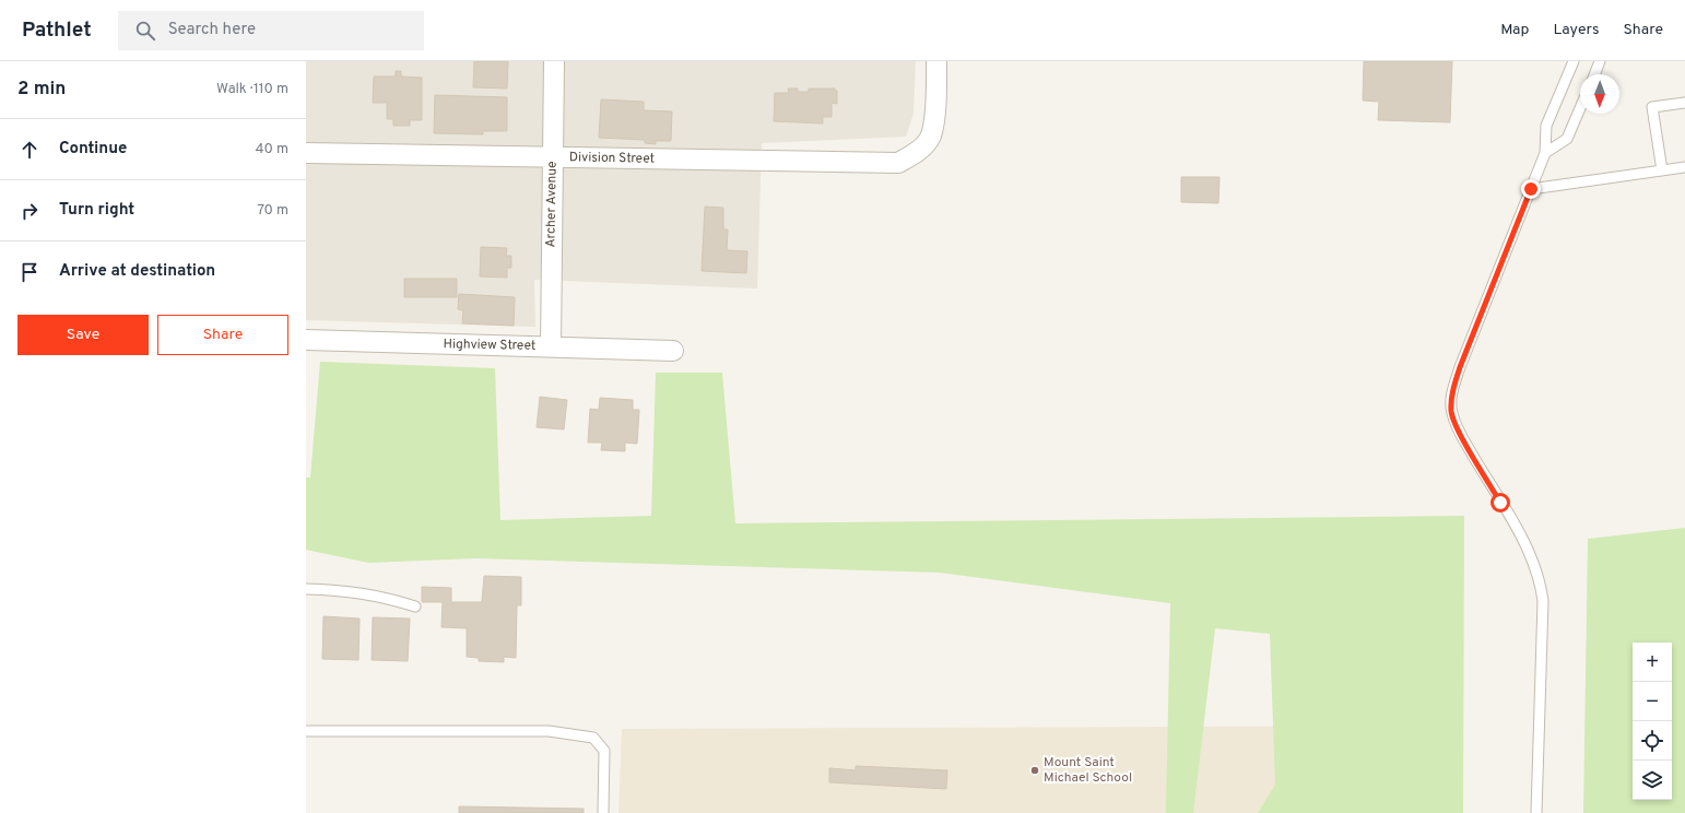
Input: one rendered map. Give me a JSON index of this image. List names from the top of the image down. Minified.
{"streets":{"street":["Division Street","Archer Avenue","Highview Street"]},"crossings":[["Division Street","Archer Avenue"],["Archer Avenue","Highview Street"]],"places":["Mount Saint Michael School"],"north":"bottom","page":{"header":"Pathlet","search":"Search here","nav":["Map","Layers","Share"],"heading":["2 min","Walk · 110 m"],"list":[["Continue","40 m"],["Turn right","70 m"],"Arrive at destination"],"buttons":["Save","Share"],"map_buttons":["+","−"]}}
